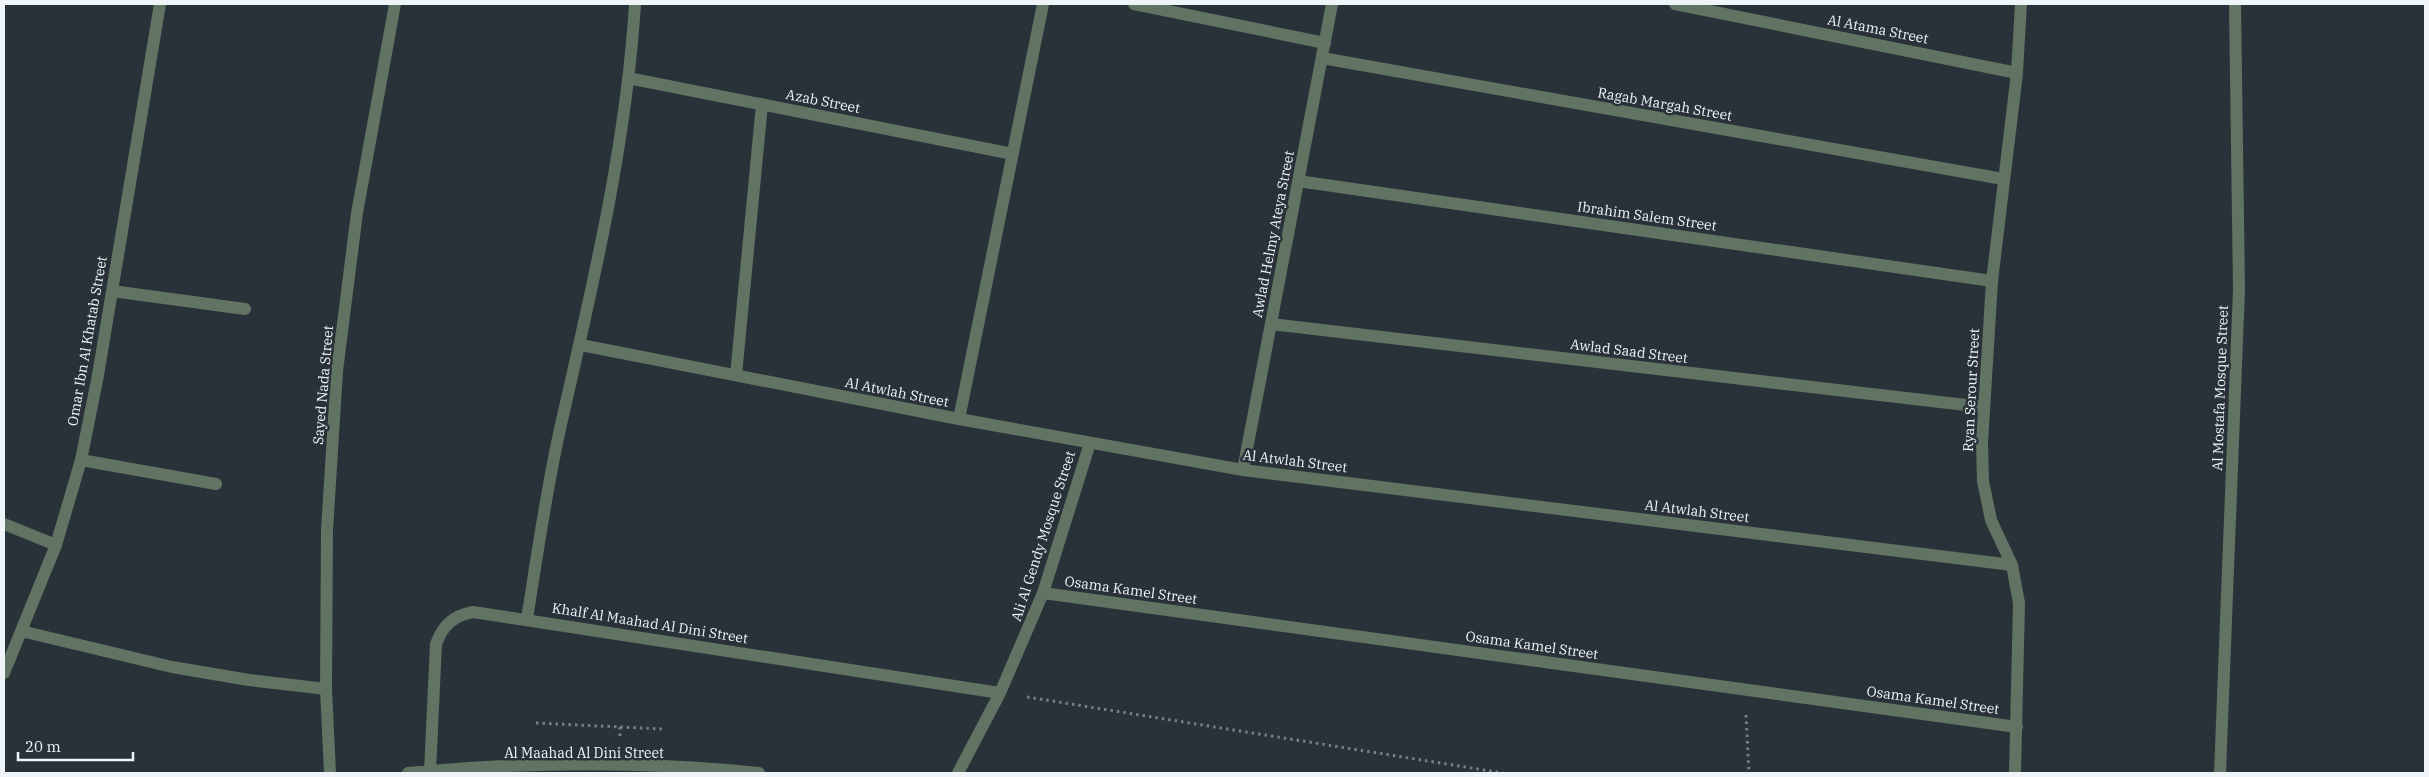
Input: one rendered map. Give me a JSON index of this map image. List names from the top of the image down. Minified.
{"streets":{"street":["Al Atama Street","Azab Street","Ragab Margah Street","Ibrahim Salem Street","Awlad Helmy Ateya Street","Omar Ibn Al Khatab Street","Awlad Saad Street","Sayed Nada Street","Al Mostafa Mosque Street","Ryan Serour Street","Al Atwlah Street","Ali Al Gendy Mosque Street","Osama Kamel Street","Khalf Al Maahad Al Dini Street","Al Maahad Al Dini Street"]},"crossings":[["Al Atama Street","Ryan Serour Street"],["Ragab Margah Street","Awlad Helmy Ateya Street"],["Ragab Margah Street","Ryan Serour Street"],["Ibrahim Salem Street","Awlad Helmy Ateya Street"],["Ibrahim Salem Street","Ryan Serour Street"],["Awlad Helmy Ateya Street","Awlad Saad Street"],["Awlad Helmy Ateya Street","Al Atwlah Street"],["Awlad Saad Street","Ryan Serour Street"],["Ryan Serour Street","Al Atwlah Street"],["Ryan Serour Street","Osama Kamel Street"],["Al Atwlah Street","Ali Al Gendy Mosque Street"],["Ali Al Gendy Mosque Street","Osama Kamel Street"],["Ali Al Gendy Mosque Street","Khalf Al Maahad Al Dini Street"],["Khalf Al Maahad Al Dini Street","Al Maahad Al Dini Street"]],"scale_bar":"20 m"}
